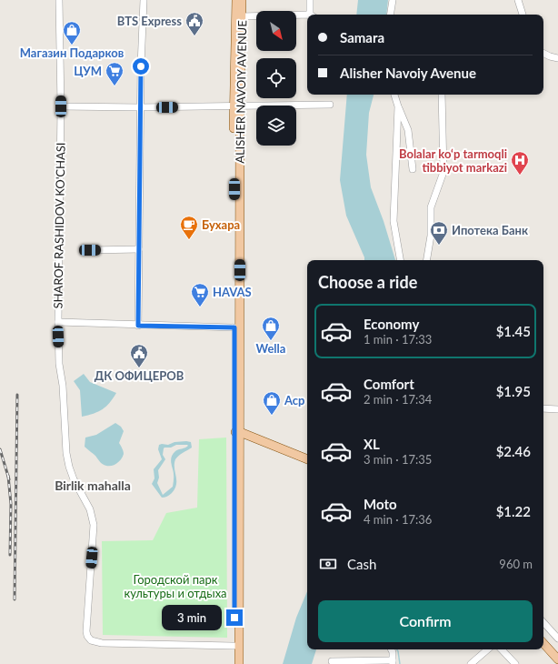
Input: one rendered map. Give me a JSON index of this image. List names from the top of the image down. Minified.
{"streets":{"main road":["ALISHER NAVOIY AVENUE"],"street":["SHAROF RASHIDOV KO'CHASI"]},"crossings":[["ALISHER NAVOIY AVENUE","SHAROF RASHIDOV KO'CHASI"]],"districts":["Birlik mahalla"],"parks":["Городской парк культуры и отдыха"],"places":{"public building":["BTS Express","ДК ОФИЦЕРОВ"],"shop":["Магазин Подарков","Wella","Аср"],"supermarket":["ЦУМ","HAVAS"],"hospital":["Bolalar ko‘p tarmoqli tibbiyot markazi"],"cafe":["Бухара"],"bank":["Ипотека Банк"]},"north":"bottom right","page":{"banner":["Samara","Alisher Navoiy Avenue"],"heading":"Choose a ride","list":[{"name":"Economy","note":"1 min · 17:33","value":"$1.45"},{"name":"Comfort","note":"2 min · 17:34","value":"$1.95"},{"name":"XL","note":"3 min · 17:35","value":"$2.46"},{"name":"Moto","note":"4 min · 17:36","value":"$1.22"}],"pay":["Cash","960 m"],"buttons":"Confirm","bubble":"3 min"}}
